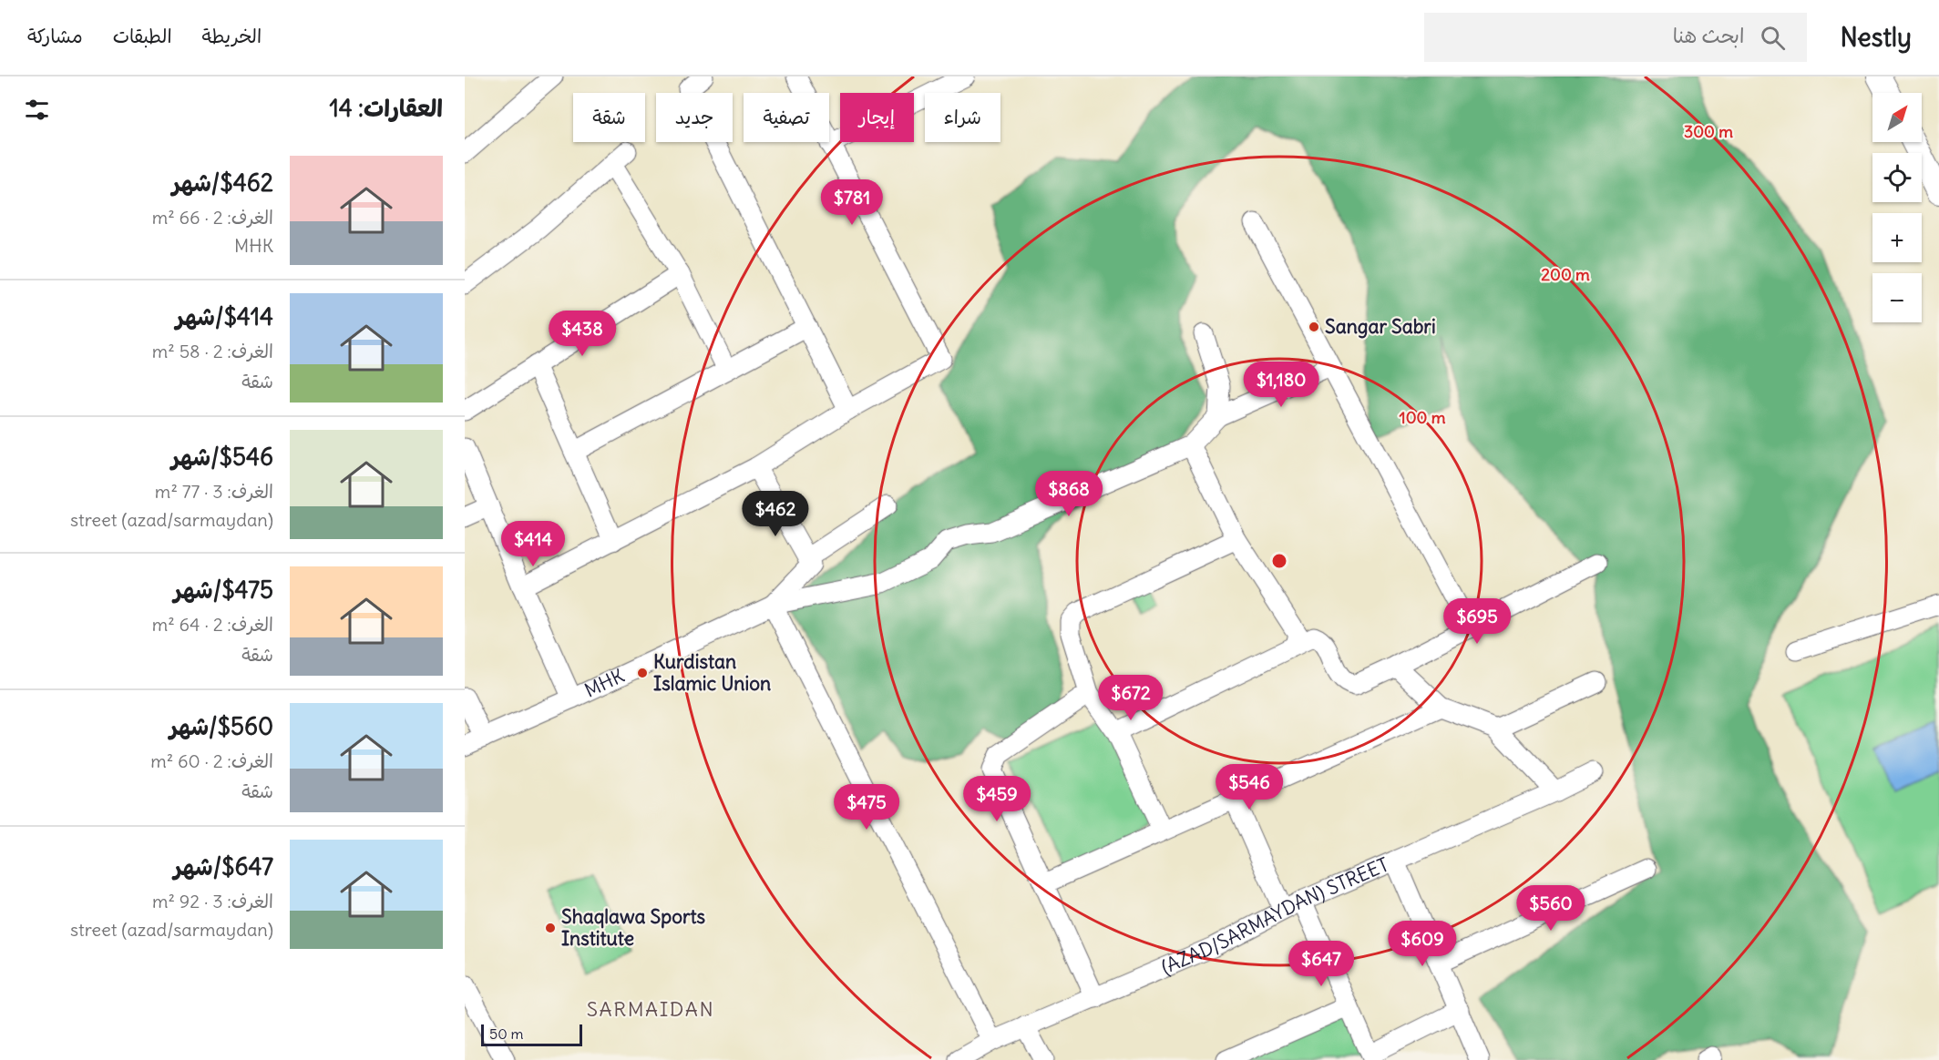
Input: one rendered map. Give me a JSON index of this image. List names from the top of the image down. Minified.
{"streets":{"street":["MHK","(AZAD/SARMAYDAN) STREET"]},"districts":["SARMAIDAN"],"places":["Sangar Sabri","Kurdistan Islamic Union","Shaqlawa Sports Institute"],"scale_bar":"50 m","north":"top right","page":{"header":"Nestly","search":"ابحث هنا","nav":["الخريطة","الطبقات","مشاركة"],"heading":"العقارات: 14","map_buttons":["+","−"],"chip":["شراء","إيجار","تصفية","جديد","شقة"],"list":[{"name":"$462/شهر","note":"الغرف: 2 · 66 m² · MHK"},{"name":"$414/شهر","note":"الغرف: 2 · 58 m² · شقة"},{"name":"$546/شهر","note":"الغرف: 3 · 77 m² · (azad/sarmaydan) street"},{"name":"$475/شهر","note":"الغرف: 2 · 64 m² · شقة"},{"name":"$560/شهر","note":"الغرف: 2 · 60 m² · شقة"},{"name":"$647/شهر","note":"الغرف: 3 · 92 m² · (azad/sarmaydan) street"}],"price":["$781","$438","$1,180","$868","$462","$414","$695","$672","$546","$459","$475","$560","$609","$647"],"scale":"50 m"},"rings":["300 m","200 m","100 m"]}
